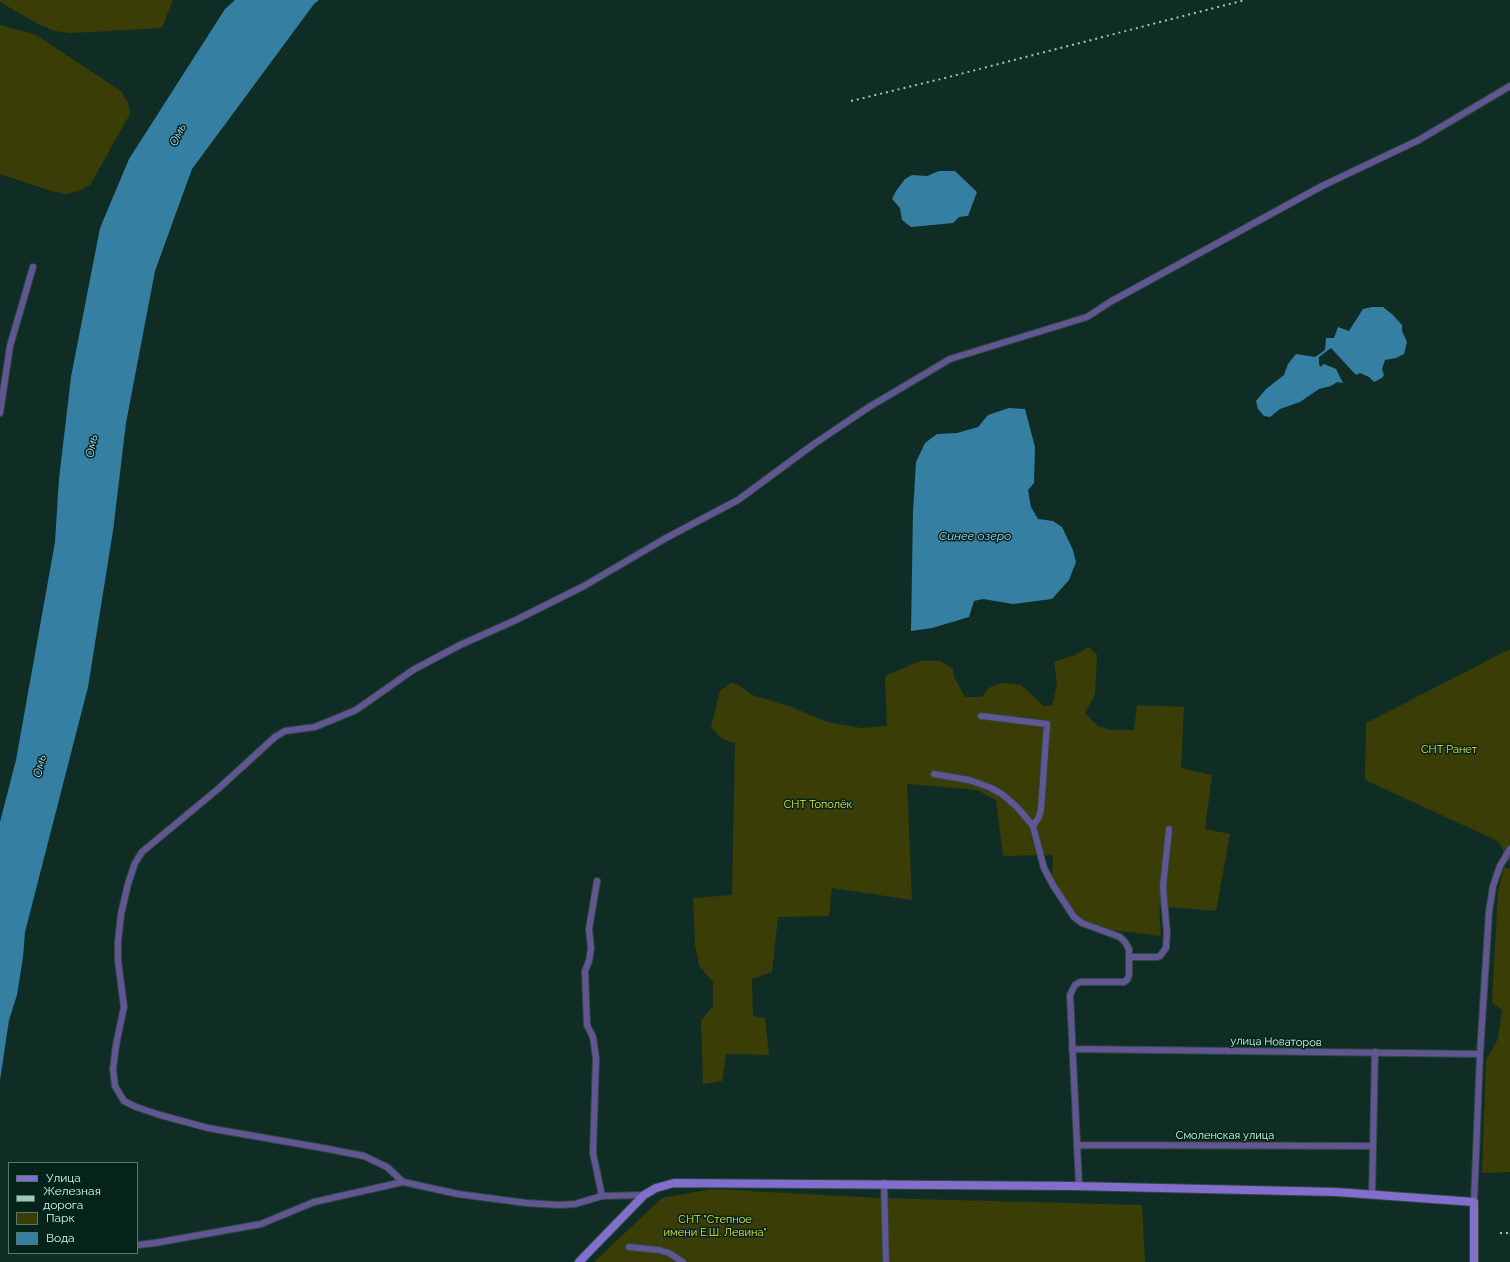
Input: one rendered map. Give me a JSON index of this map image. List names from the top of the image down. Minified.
{"streets":{"street":["улица Новаторов","Смоленская улица"]},"water":["Омь","Синее озеро"],"parks":["СНТ Ранет","СНТ Тополёк","СНТ \"Степное имени Е.Ш. Левина\""],"legend":["Улица","Железная дорога","Парк","Вода"]}
